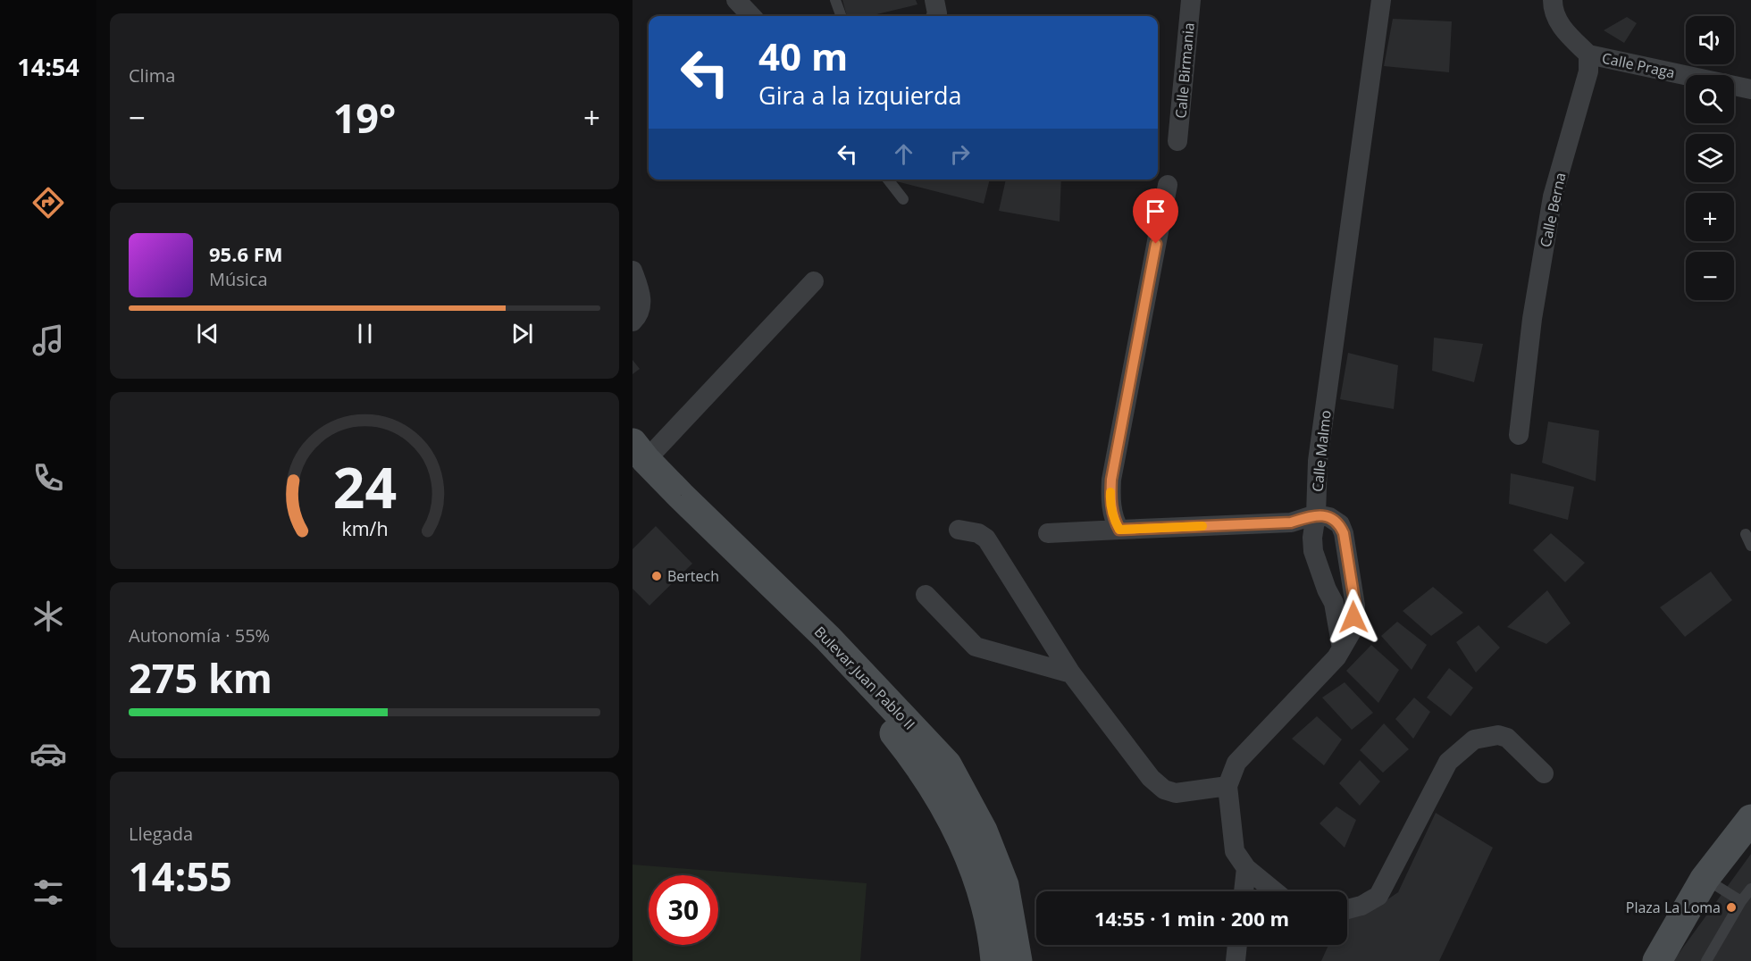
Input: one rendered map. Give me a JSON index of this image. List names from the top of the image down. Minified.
{"streets":{"main road":["Bulevar Juan Pablo II"],"street":["Calle Praga","Calle Birmania","Calle Berna","Calle Malmo"]},"crossings":[["Calle Praga","Calle Berna"]],"places":["Bertech","Plaza La Loma"],"page":{"tabs":"14:54","tile":["Clima",["Autonomía · 55%","275 km"],["Llegada","14:55"]],"map_buttons":["+","−"],"turn":["40 m","Gira a la izquierda"],"heat":["−","19°","+"],"song":["95.6 FM","Música"],"limit":"30","trip":"14:55 · 1 min · 200 m","gauge":["24","km/h"]}}
